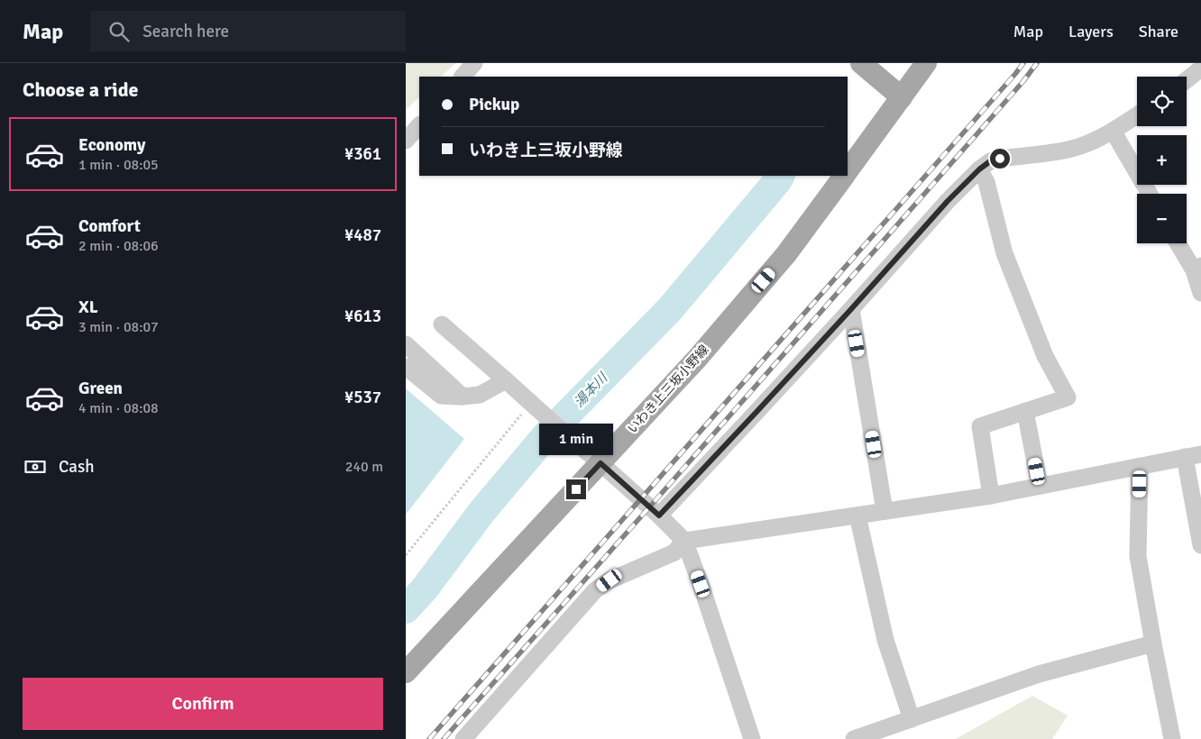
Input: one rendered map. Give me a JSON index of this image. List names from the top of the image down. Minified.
{"streets":{"main road":["いわき上三坂小野線"]},"water":["湯本川"],"page":{"header":"Map","search":"Search here","nav":["Map","Layers","Share"],"heading":"Choose a ride","map_buttons":["+","−"],"banner":["Pickup","いわき上三坂小野線"],"list":[{"name":"Economy","note":"1 min · 08:05","value":"¥361"},{"name":"Comfort","note":"2 min · 08:06","value":"¥487"},{"name":"XL","note":"3 min · 08:07","value":"¥613"},{"name":"Green","note":"4 min · 08:08","value":"¥537"}],"bubble":"1 min","pay":["Cash","240 m"],"buttons":"Confirm"}}
